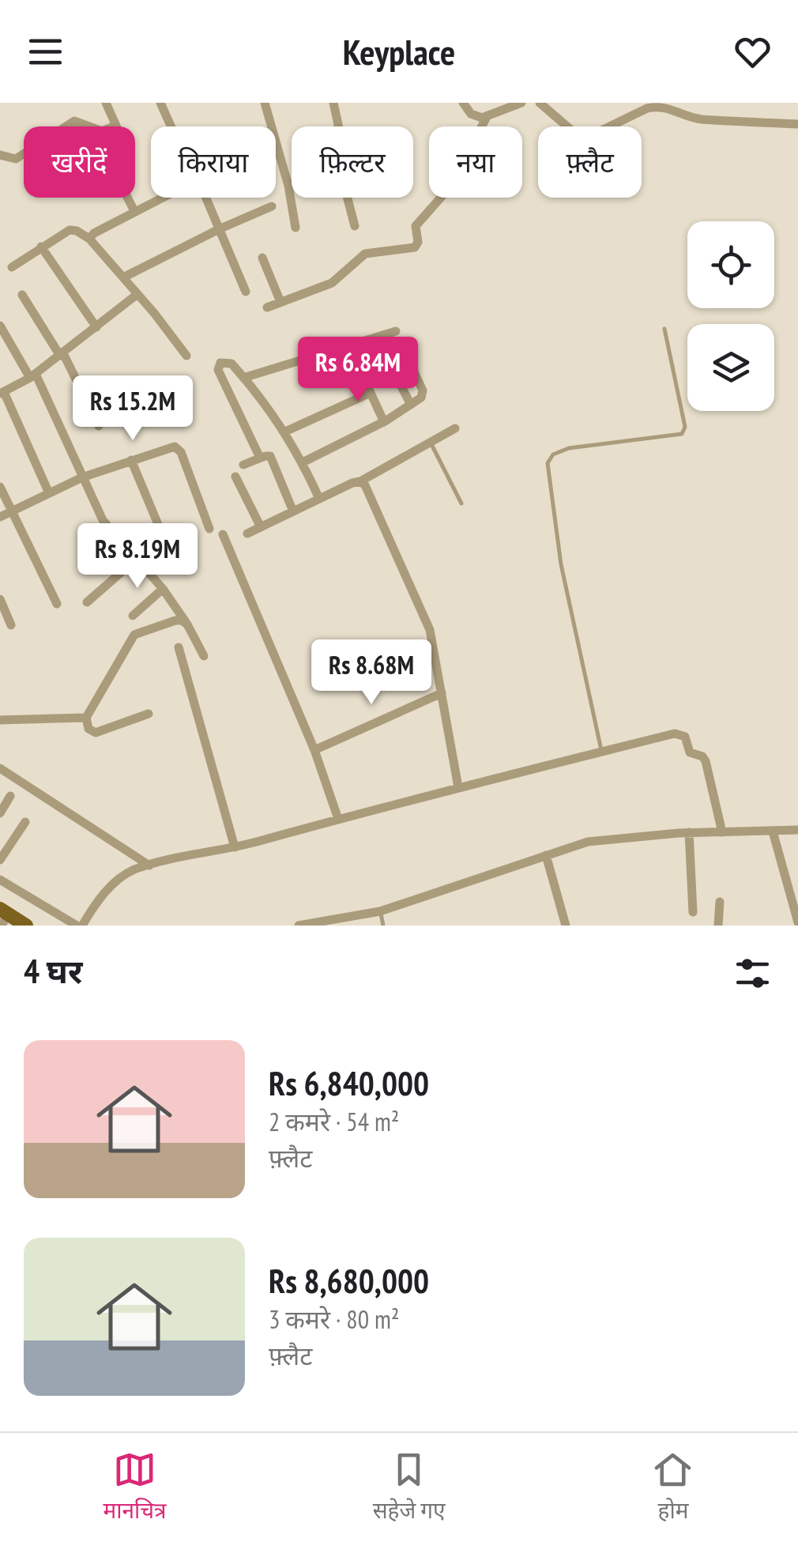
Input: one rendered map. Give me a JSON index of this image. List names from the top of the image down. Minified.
{"page":{"header":"Keyplace","chip":["खरीदें","किराया","फ़िल्टर","नया","फ़्लैट"],"price":["Rs 6.84M","Rs 15.2M","Rs 8.19M","Rs 8.68M"],"heading":"4 घर","list":[{"name":"Rs 6,840,000","note":"2 कमरे · 54 m² · फ़्लैट"},{"name":"Rs 8,680,000","note":"3 कमरे · 80 m² · फ़्लैट"}],"tabs":["मानचित्र","सहेजे गए","होम"]}}
